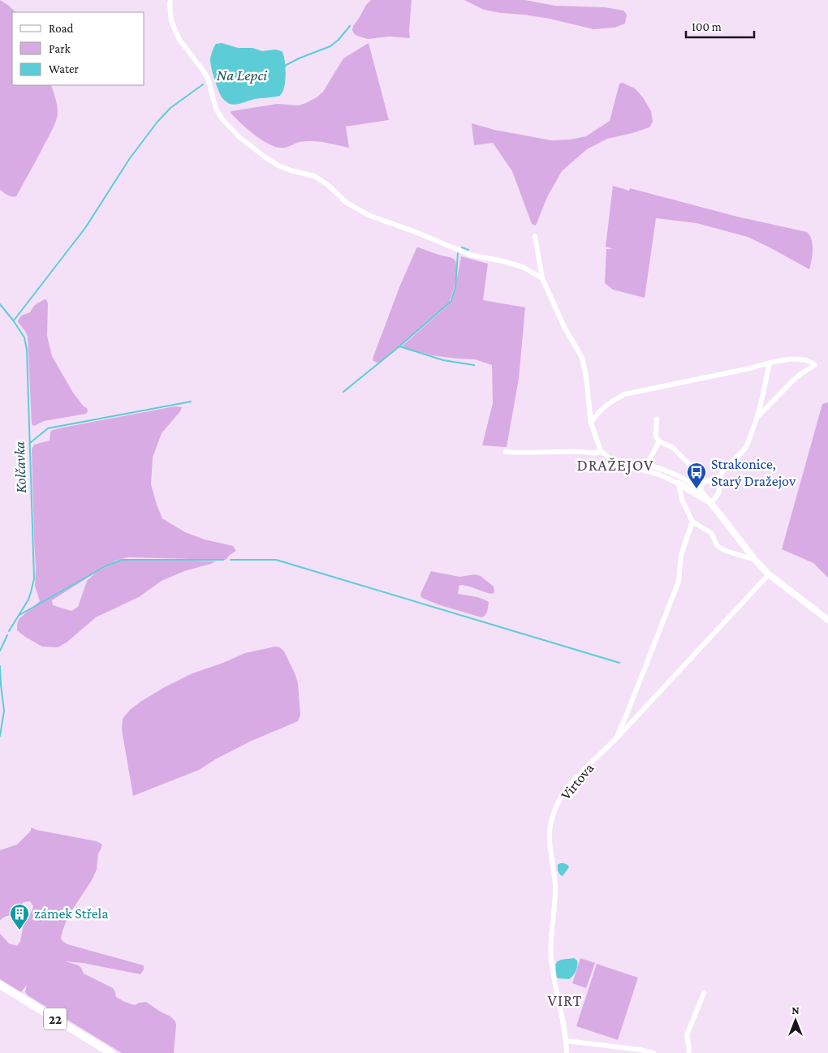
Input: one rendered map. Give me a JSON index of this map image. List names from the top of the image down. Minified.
{"streets":{"main road":["22"],"street":["Virtova"]},"districts":["DRAŽEJOV","VIRT"],"water":["Na Lepci","Kolčavka"],"places":{"bus stop":["Strakonice, Starý Dražejov"],"building":["zámek Střela"]},"legend":["Road","Park","Water"],"scale_bar":"100 m","north":"top"}
